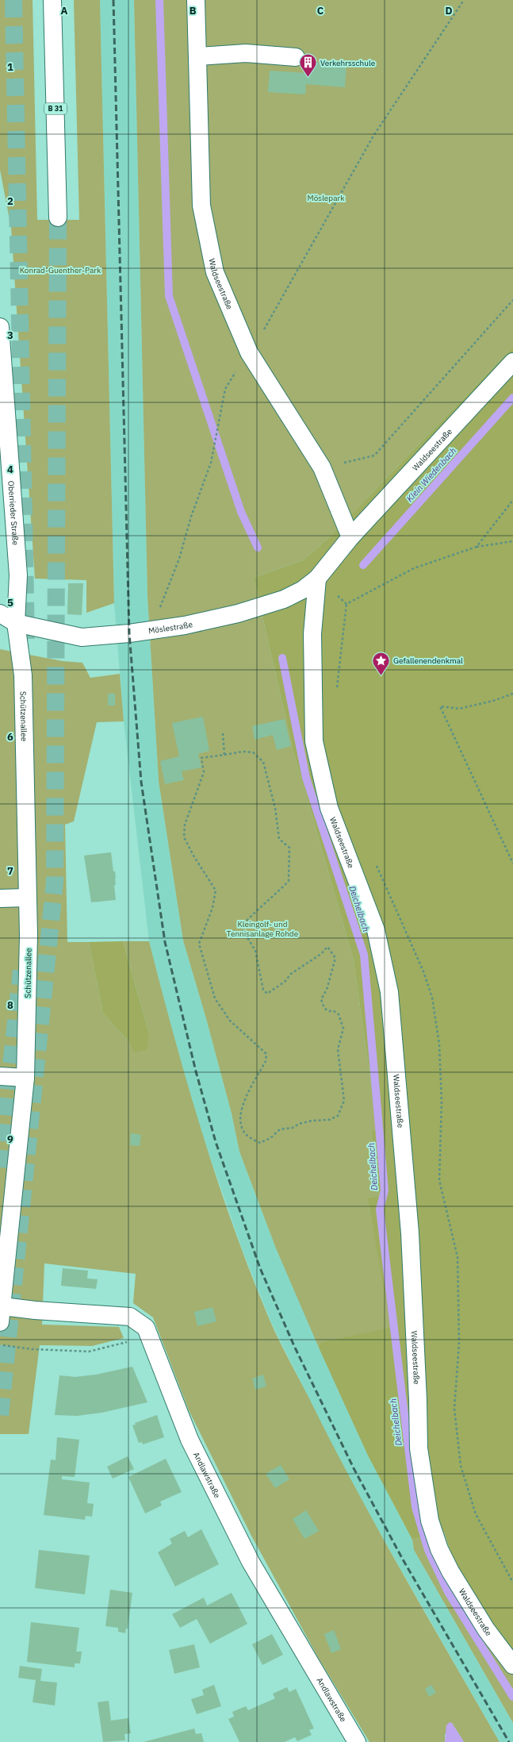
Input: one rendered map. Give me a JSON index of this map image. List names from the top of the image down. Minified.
{"streets":{"main road":["B 31","Waldseestraße","Oberrieder Straße","Möslestraße","Schützenallee","Andlawstraße"]},"crossings":[["Waldseestraße","Möslestraße"],["Oberrieder Straße","Möslestraße"],["Oberrieder Straße","Schützenallee"],["Möslestraße","Schützenallee"],["Schützenallee","Andlawstraße"]],"water":["Klein Wiedenbach","Deichelbach"],"parks":["Möslepark","Konrad-Guenther-Park","Kleingolf- und Tennisanlage Rohde"],"places":{"building":["Verkehrsschule"],"place":["Gefallenendenkmal"]},"grid":{"columns":["A","B","C","D"],"rows":["1","2","3","4","5","6","7","8","9"]}}
